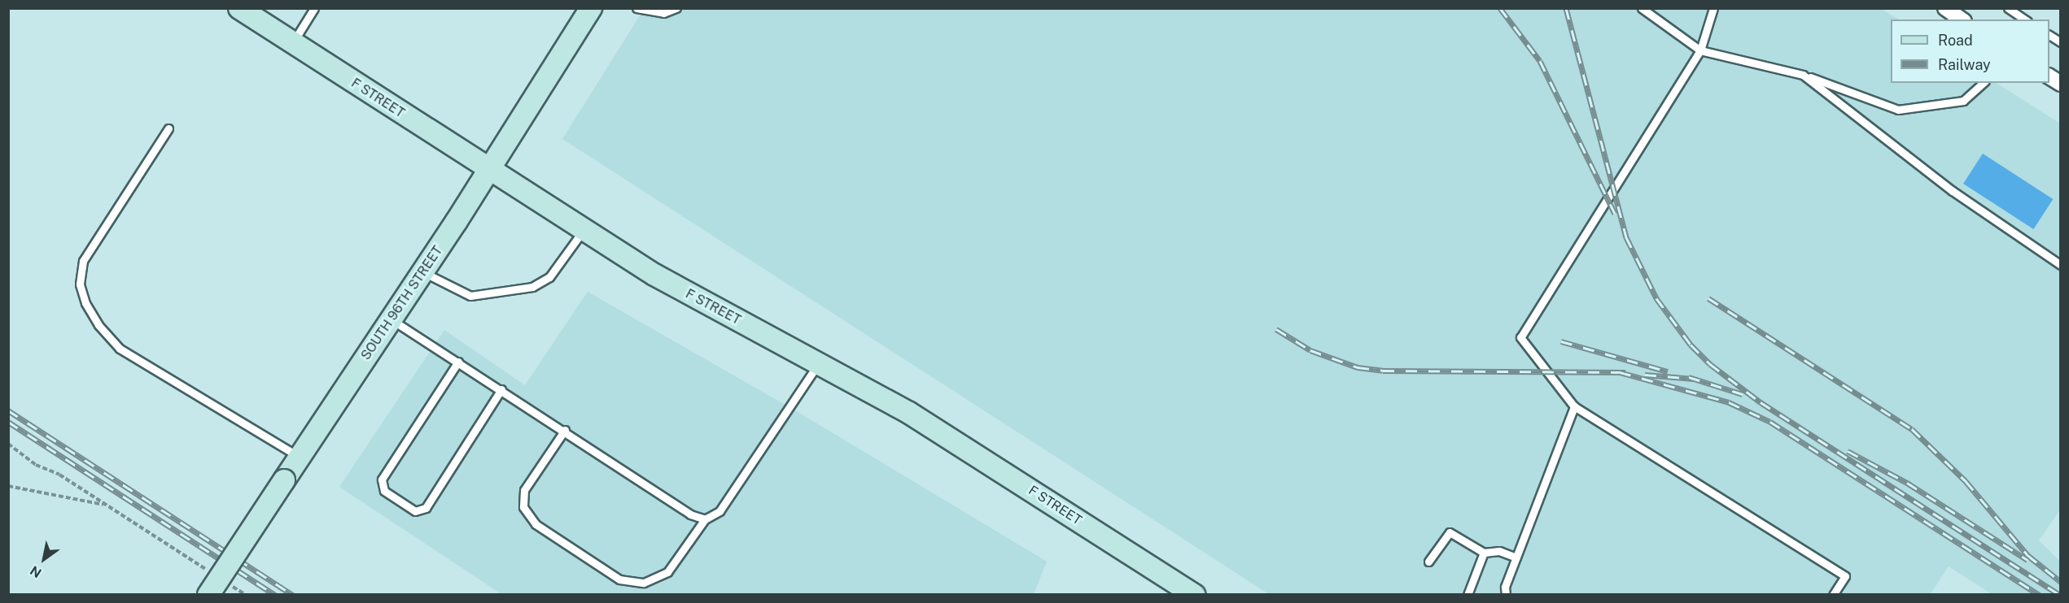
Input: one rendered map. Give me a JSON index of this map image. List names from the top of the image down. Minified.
{"streets":{"street":["F STREET","SOUTH 96TH STREET"]},"crossings":[["F STREET","SOUTH 96TH STREET"]],"legend":["Road","Railway"],"north":"bottom left"}
